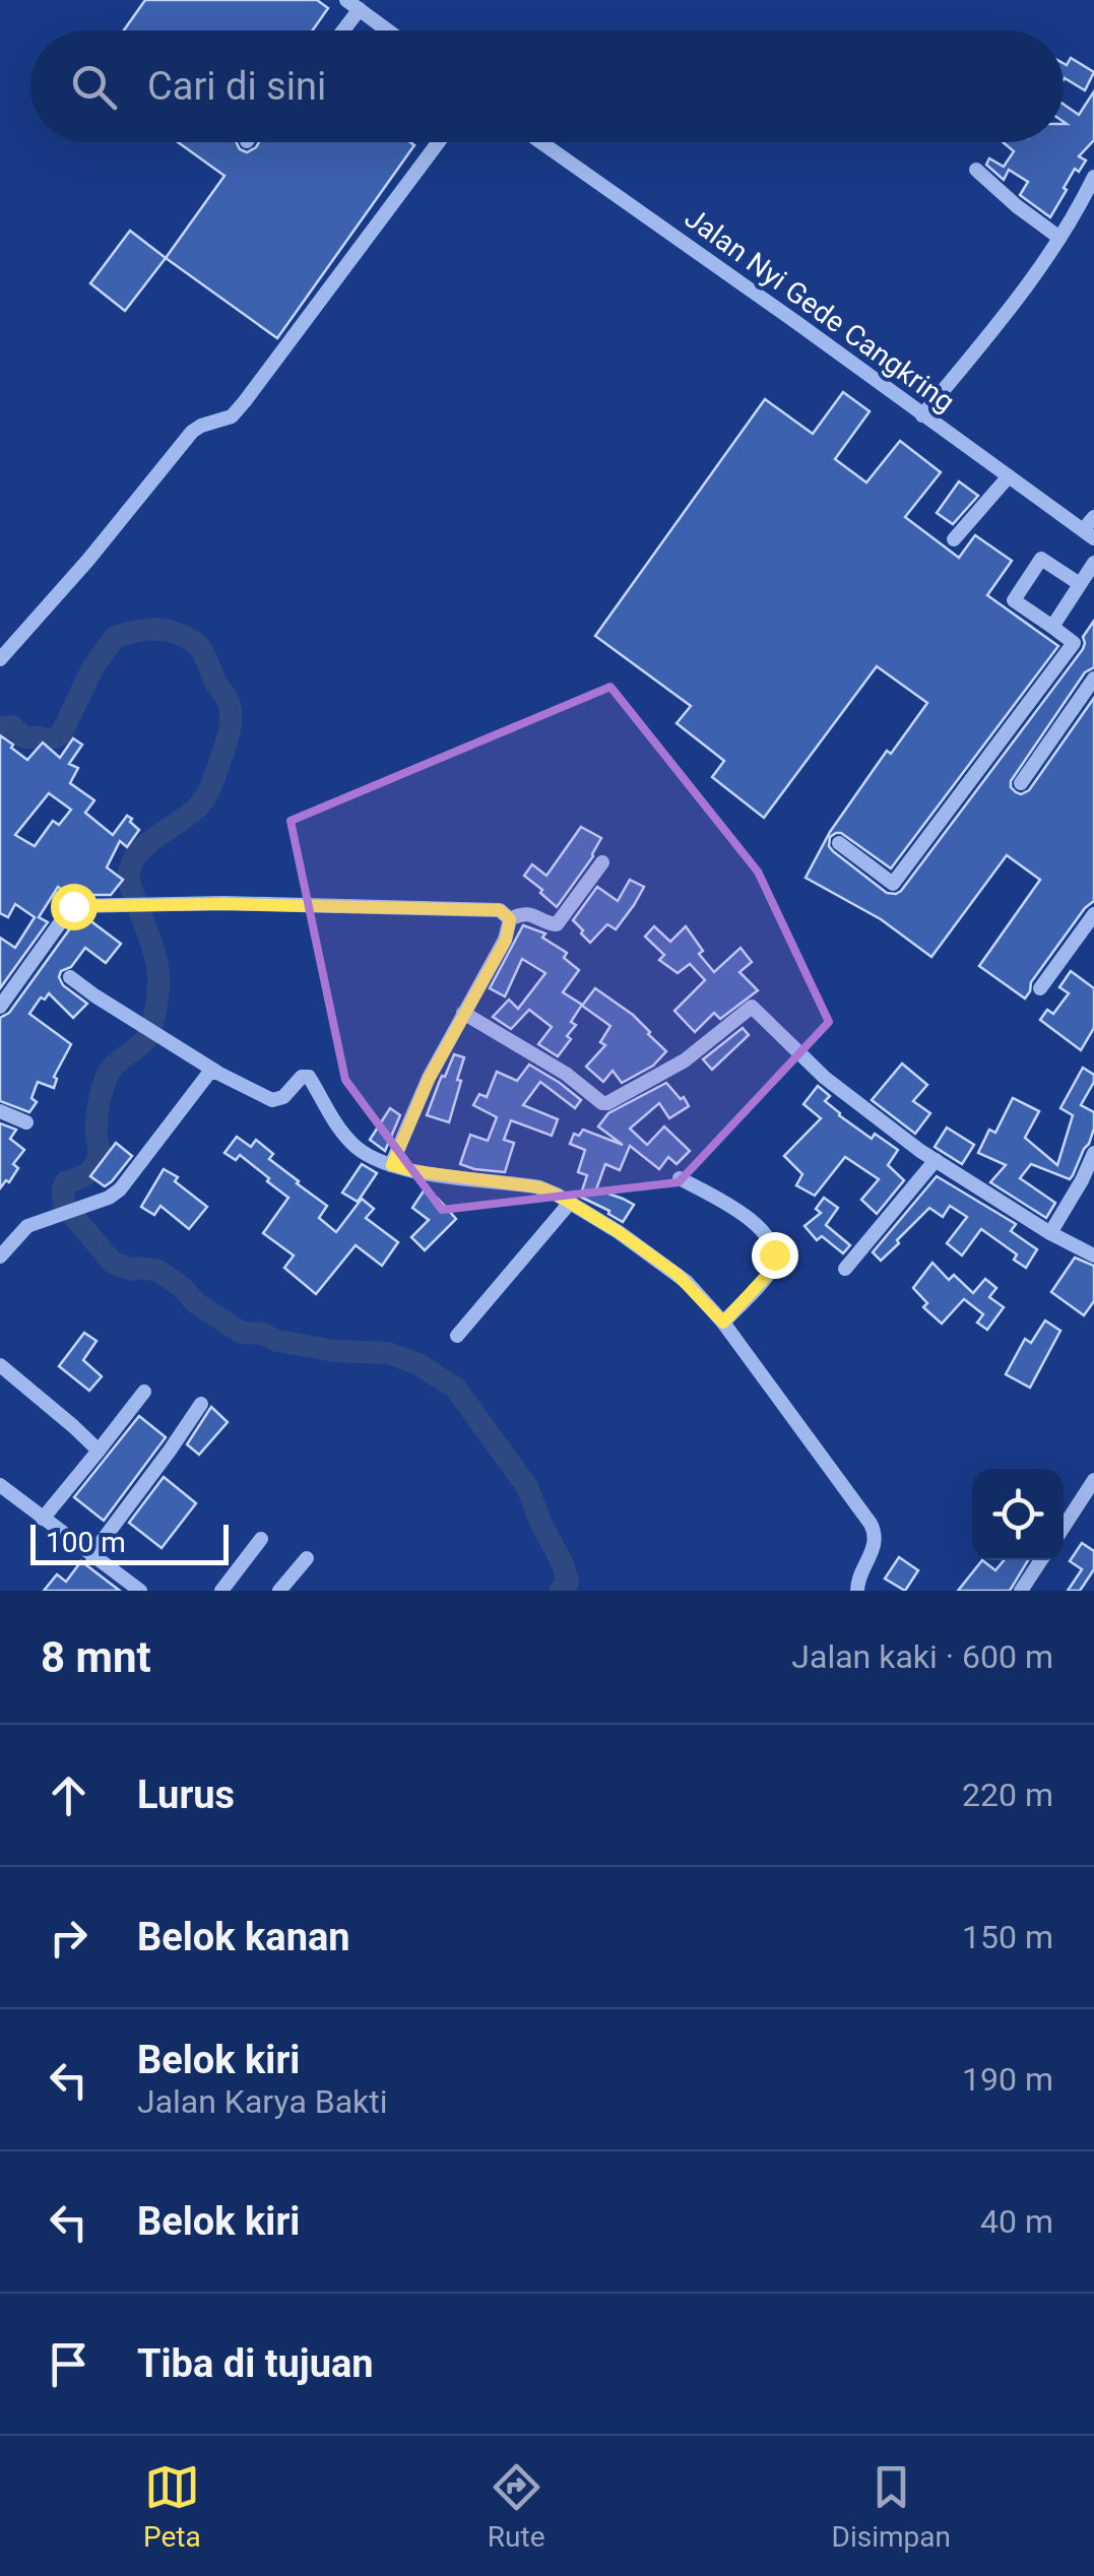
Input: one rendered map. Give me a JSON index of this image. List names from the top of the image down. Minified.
{"streets":{"street":["Jalan Nyi Gede Cangkring"]},"scale_bar":"100 m","page":{"search":"Cari di sini","scale":"100 m","heading":["8 mnt","Jalan kaki · 600 m"],"list":[["Lurus","220 m"],["Belok kanan","150 m"],["Belok kiri","Jalan Karya Bakti","190 m"],["Belok kiri","40 m"],"Tiba di tujuan"],"nav":["Peta","Rute","Disimpan"]}}
